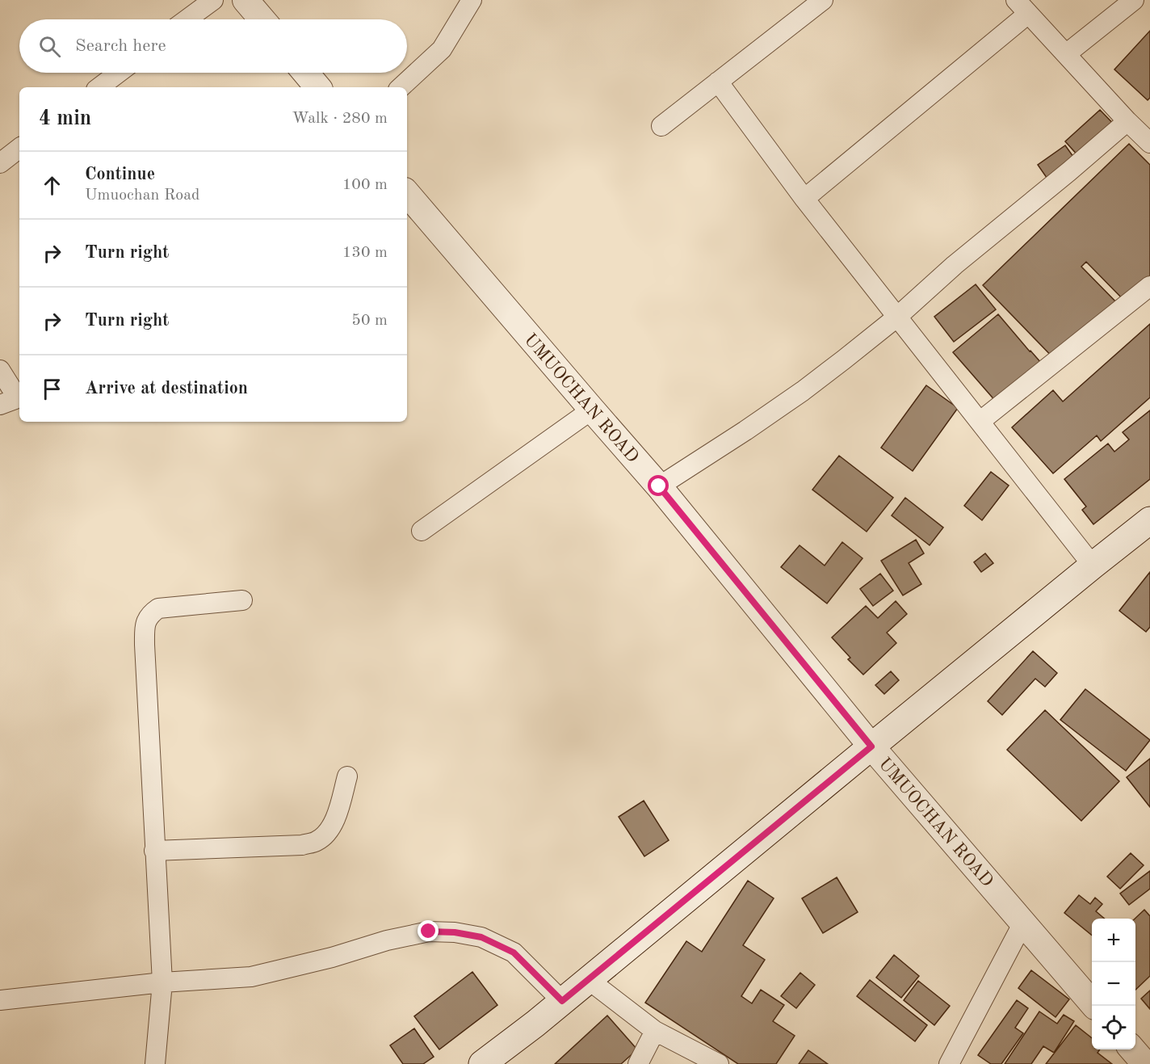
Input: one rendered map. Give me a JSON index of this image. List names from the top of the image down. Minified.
{"streets":{"street":["UMUOCHAN ROAD"]},"page":{"search":"Search here","heading":["4 min","Walk · 280 m"],"list":[["Continue","Umuochan Road","100 m"],["Turn right","130 m"],["Turn right","50 m"],"Arrive at destination"],"map_buttons":["+","−"]}}
